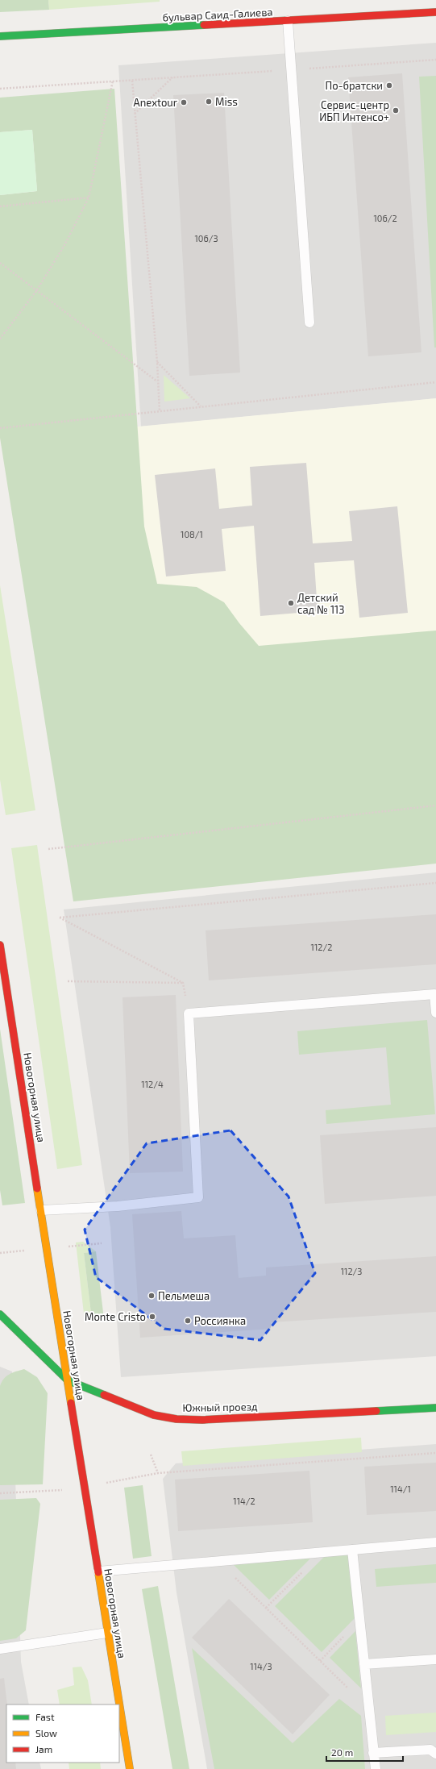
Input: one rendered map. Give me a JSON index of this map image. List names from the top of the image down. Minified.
{"streets":{"street":["бульвар Саид-Галиева","Новогорная улица","Южный проезд"]},"crossings":[["Новогорная улица","Южный проезд"]],"places":["По-братски","Miss","Anextour","Сервис-центр ИБП Интенсо+","Детский сад № 113","Пельмеша","Monte Cristo","Россиянка"],"house_numbers":["106/2","106/3","108/1","112/2","112/4","112/3","114/1","114/2","114/3"],"legend":["Fast","Slow","Jam"],"scale_bar":"20 m"}
